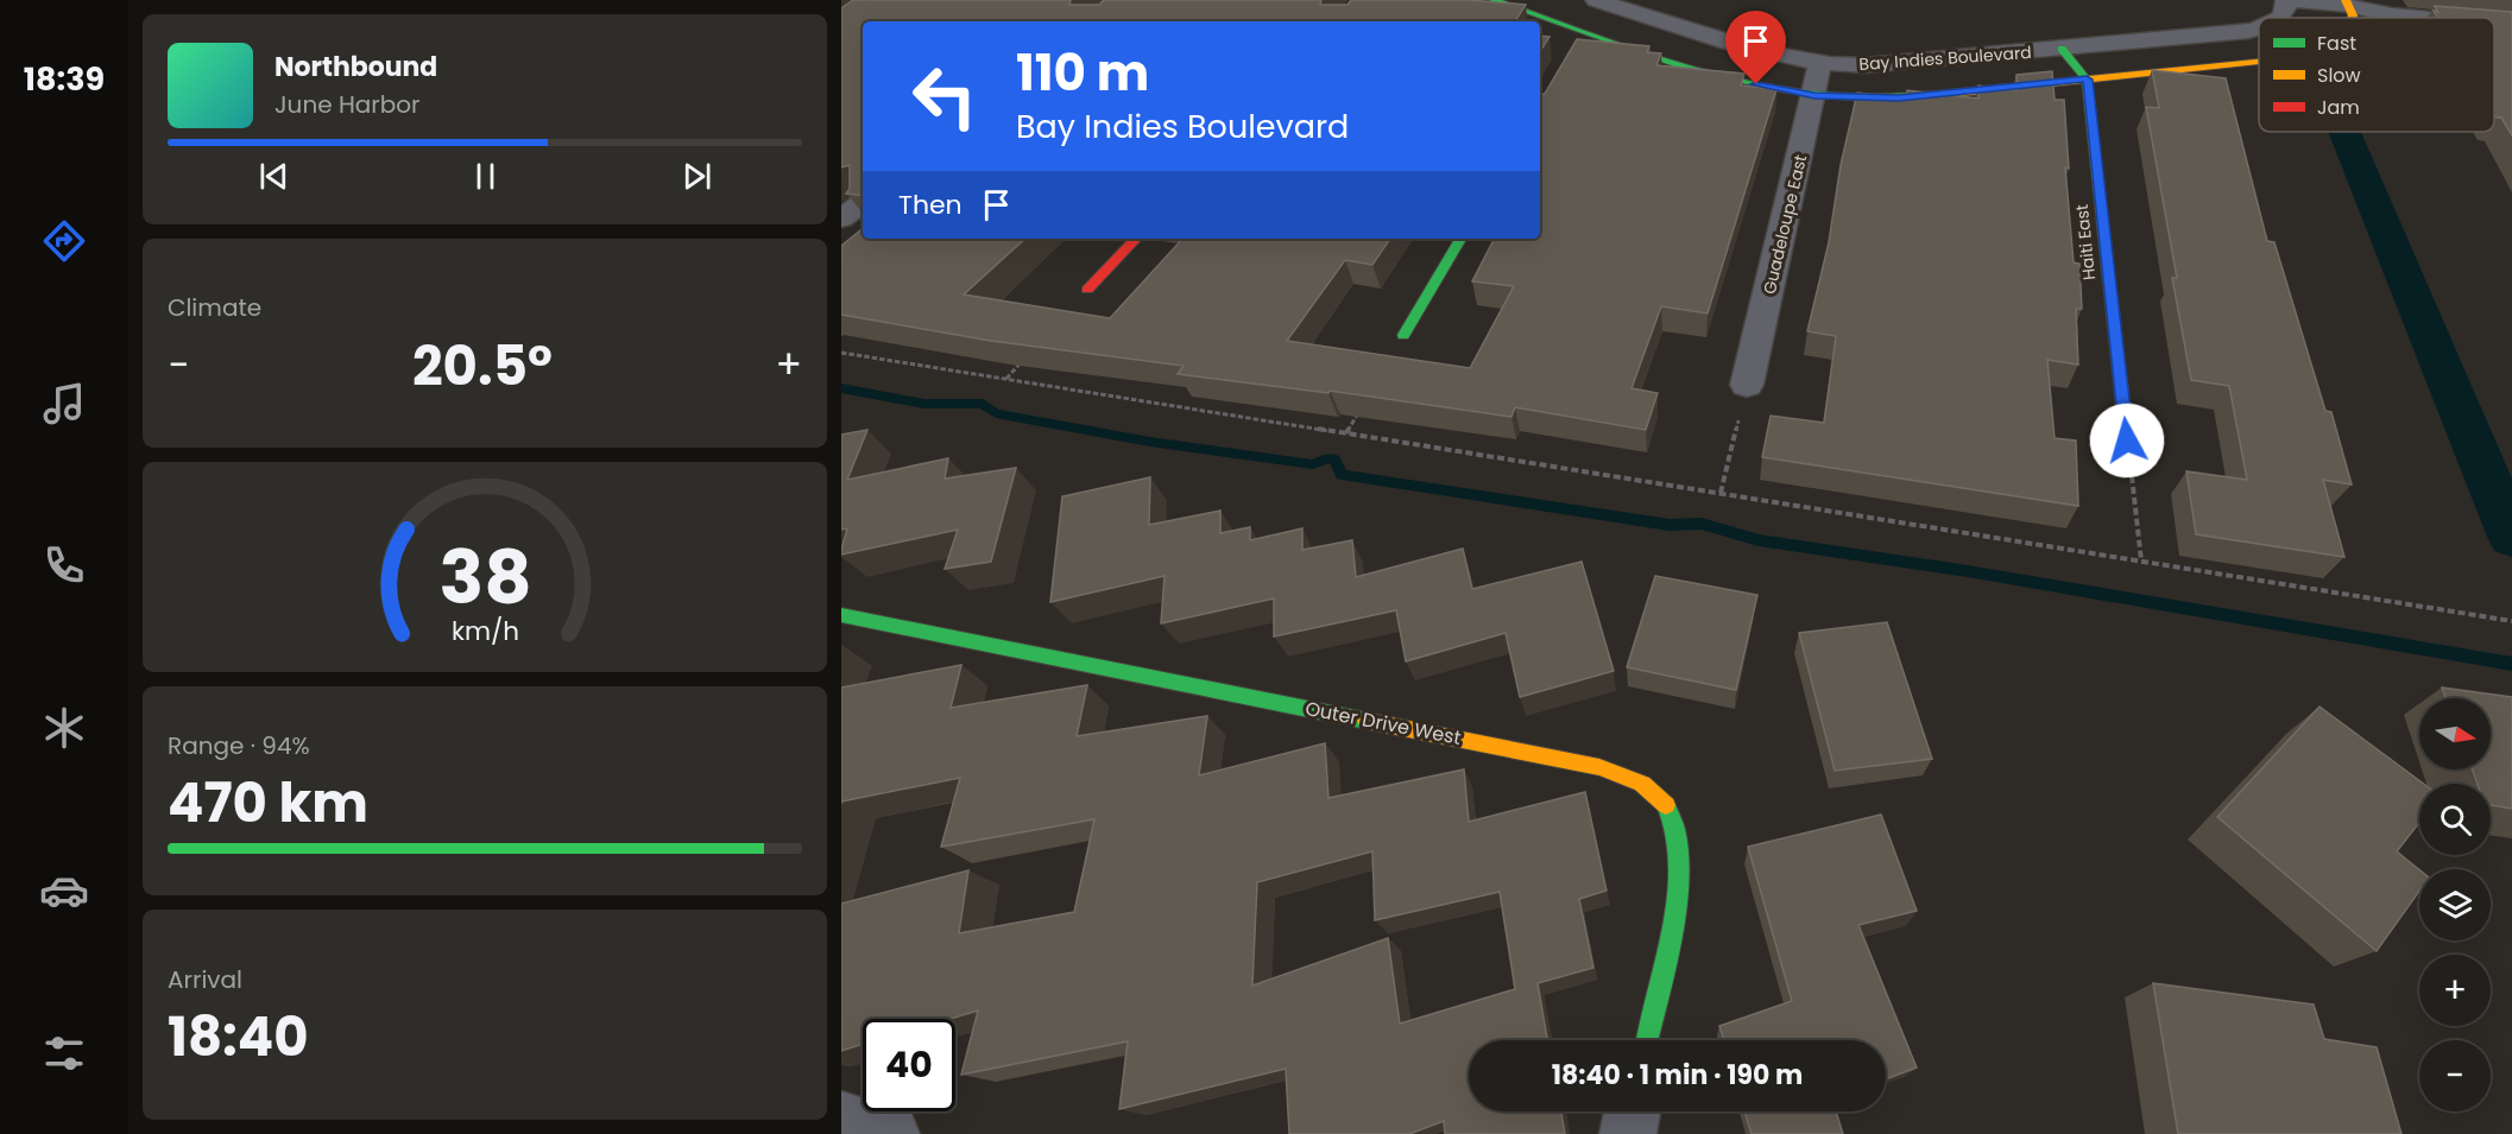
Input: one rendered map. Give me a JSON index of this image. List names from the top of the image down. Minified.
{"streets":{"street":["Bay Indies Boulevard","Guadeloupe East","Haiti East","Outer Drive West"]},"crossings":[["Bay Indies Boulevard","Guadeloupe East"],["Bay Indies Boulevard","Haiti East"]],"legend":["Fast","Slow","Jam"],"north":"right","page":{"tabs":"18:39","turn":["110 m","Bay Indies Boulevard"],"song":["Northbound","June Harbor"],"then":"Then","tile":["Climate",["Range · 94%","470 km"],["Arrival","18:40"]],"heat":["−","20.5°","+"],"map_buttons":["+","−"],"limit":"40","trip":"18:40 · 1 min · 190 m","gauge":["38","km/h"]}}
